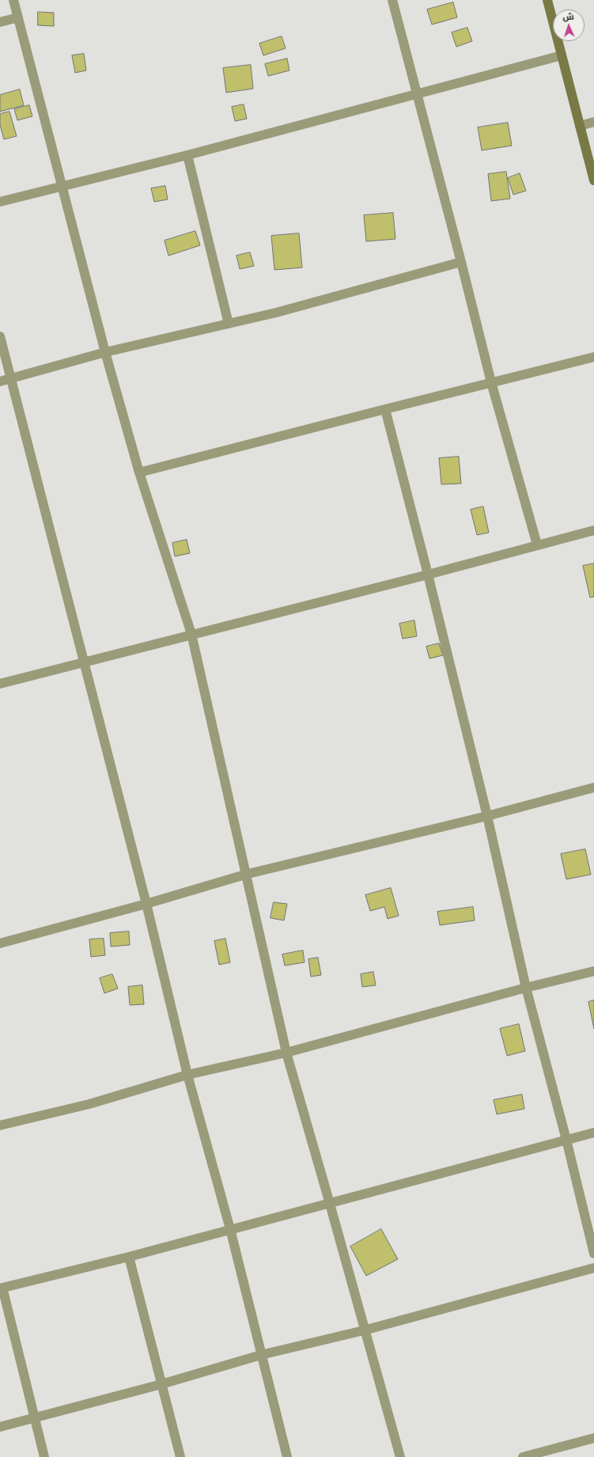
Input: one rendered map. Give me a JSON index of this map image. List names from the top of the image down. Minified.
{"north":"top"}
